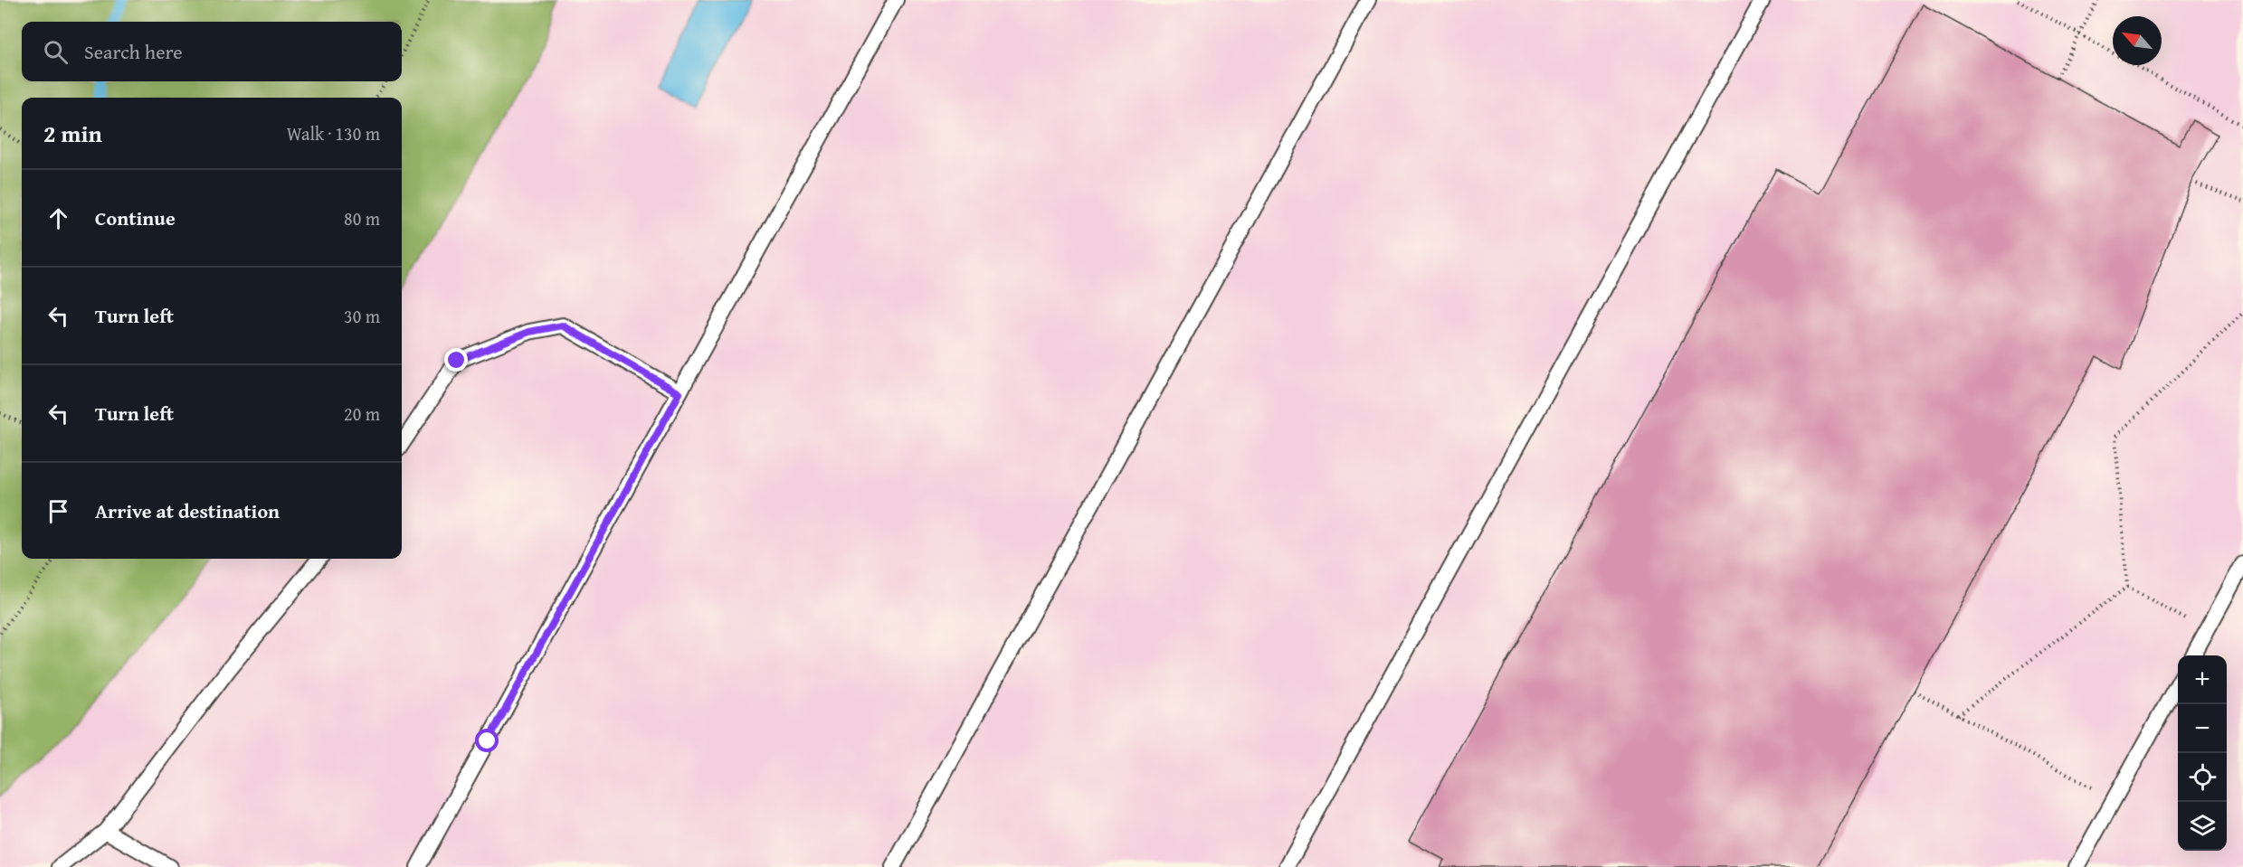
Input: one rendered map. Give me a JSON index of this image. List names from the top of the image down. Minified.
{"north":"top left","page":{"search":"Search here","heading":["2 min","Walk · 130 m"],"list":[["Continue","80 m"],["Turn left","30 m"],["Turn left","20 m"],"Arrive at destination"],"map_buttons":["+","−"]}}
